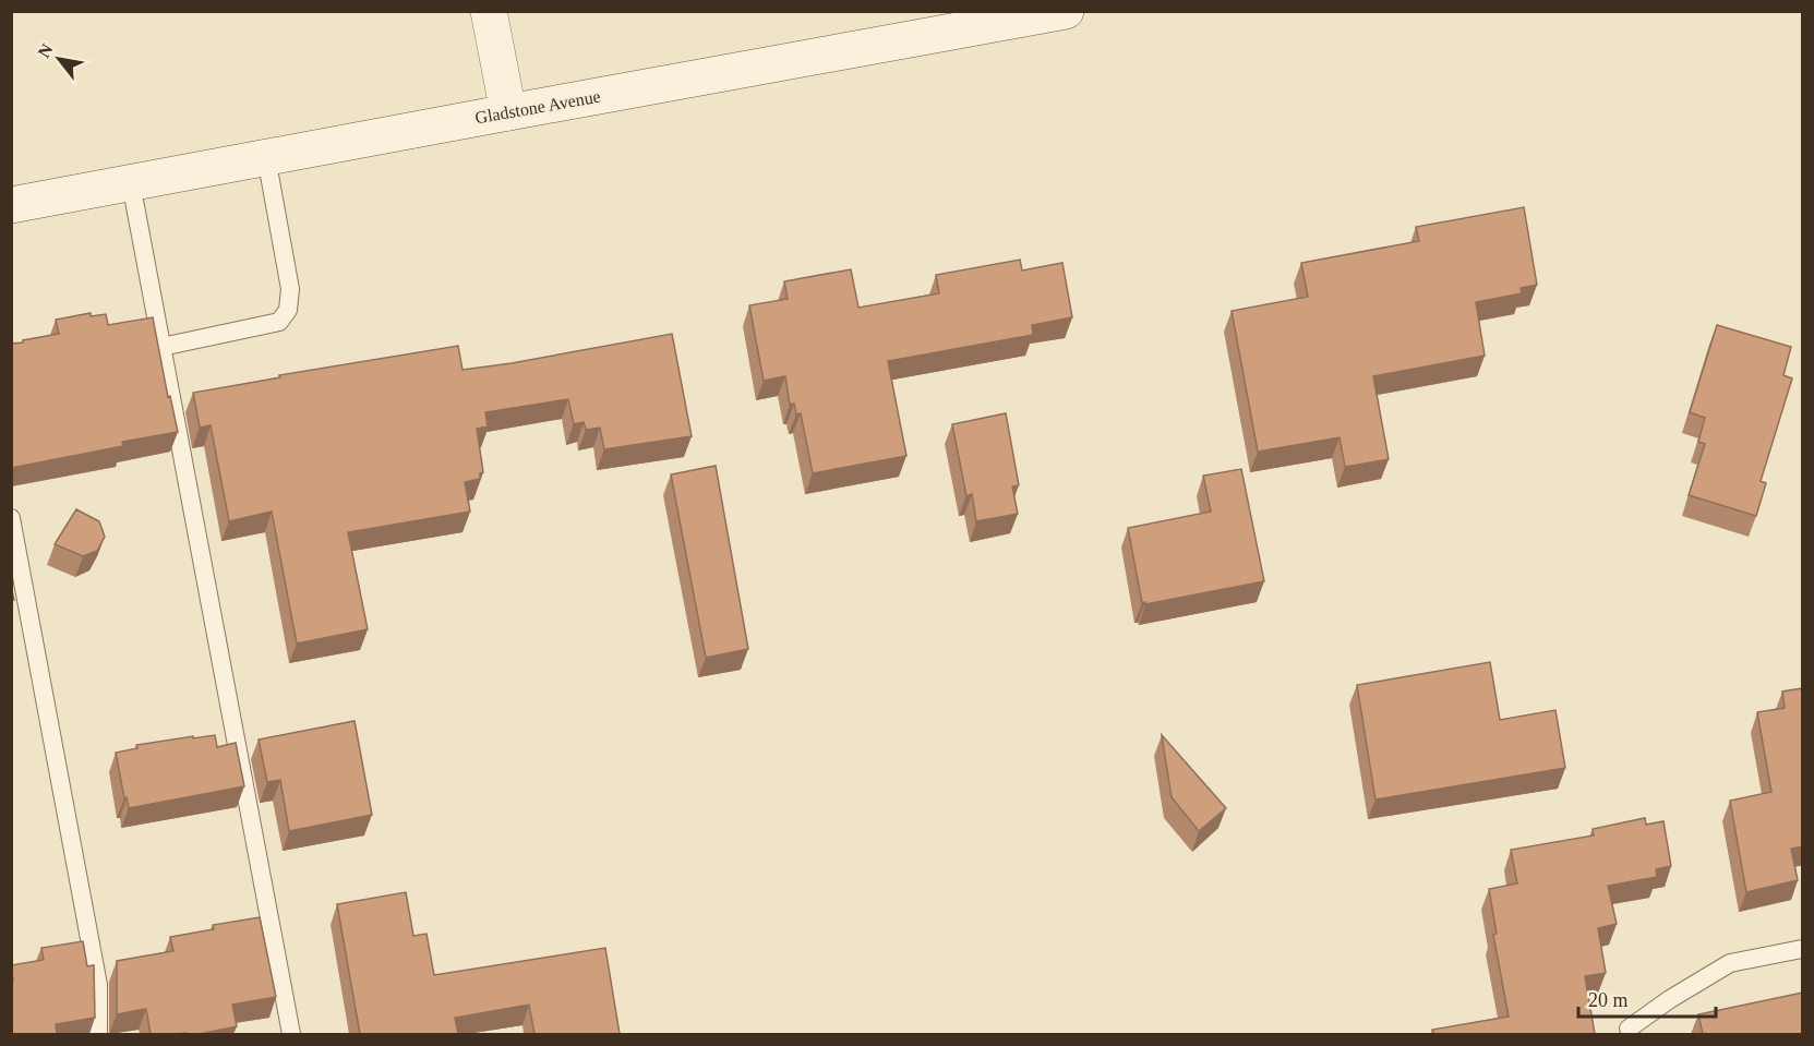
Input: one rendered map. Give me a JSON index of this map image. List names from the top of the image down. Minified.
{"streets":{"street":["Gladstone Avenue"]},"scale_bar":"20 m","north":"top left"}
